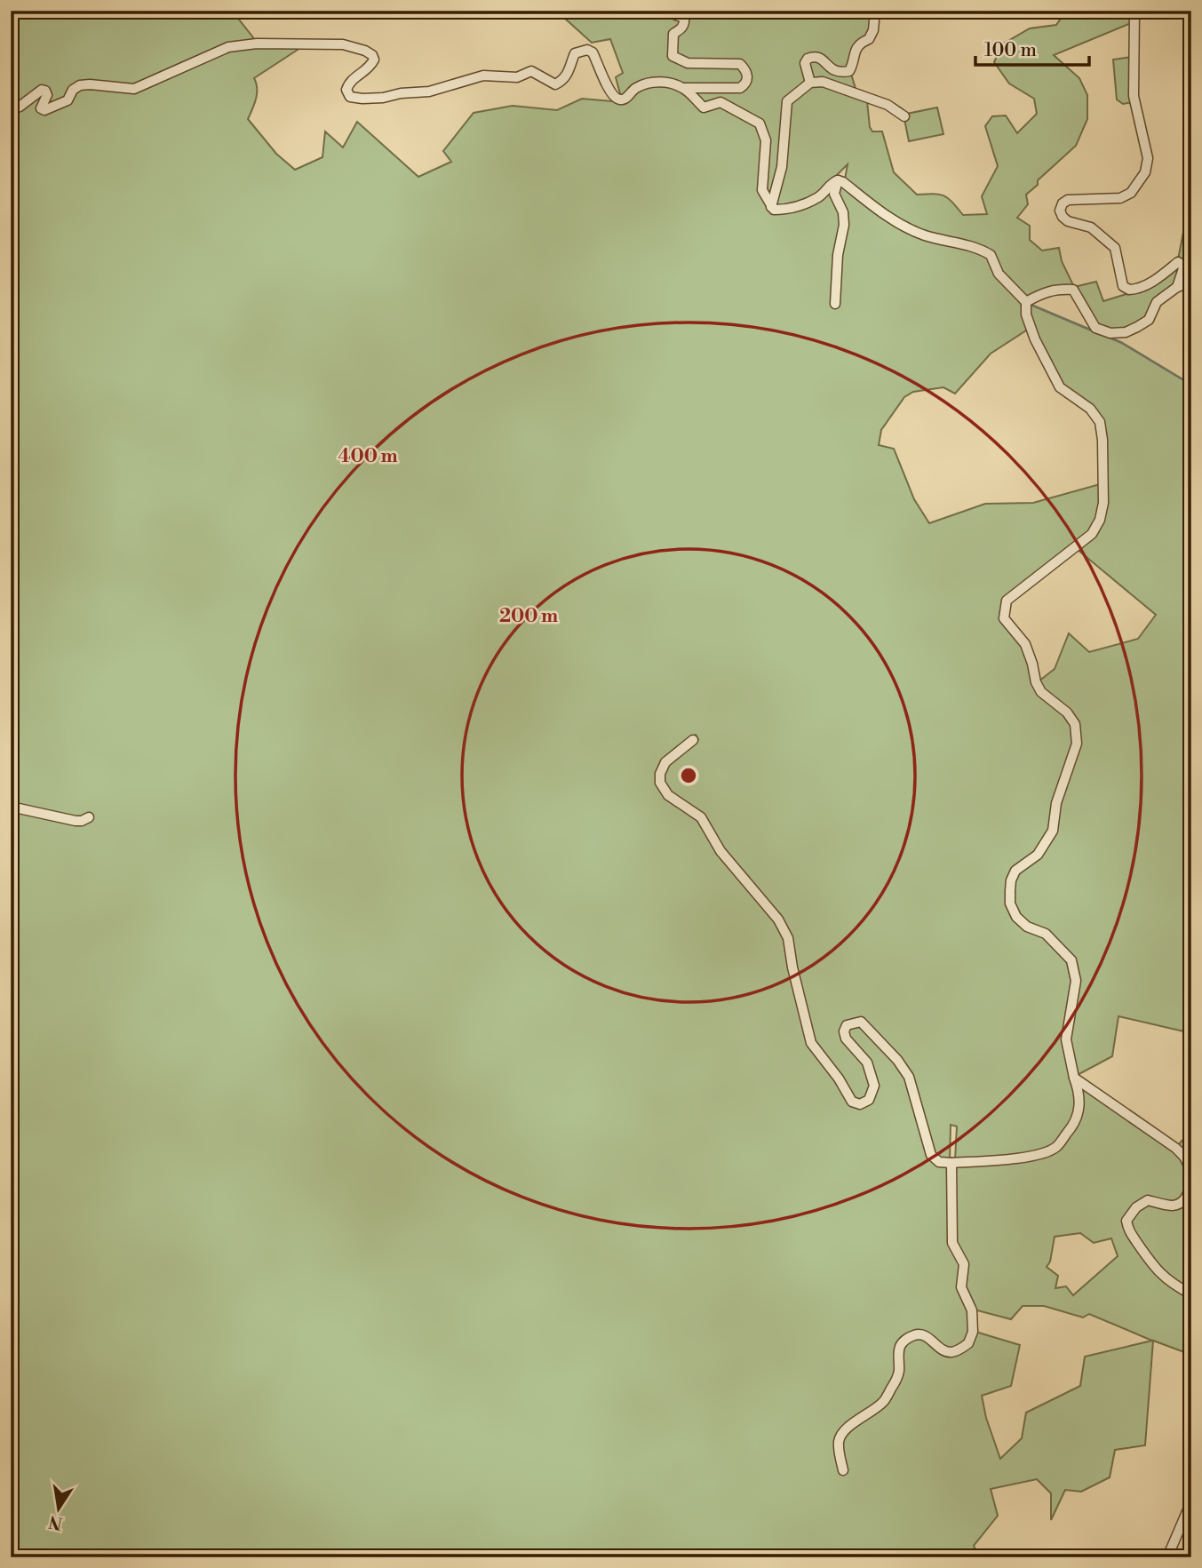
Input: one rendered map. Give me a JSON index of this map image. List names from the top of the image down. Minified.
{"scale_bar":"100 m","north":"bottom","rings":["400 m","200 m"]}
